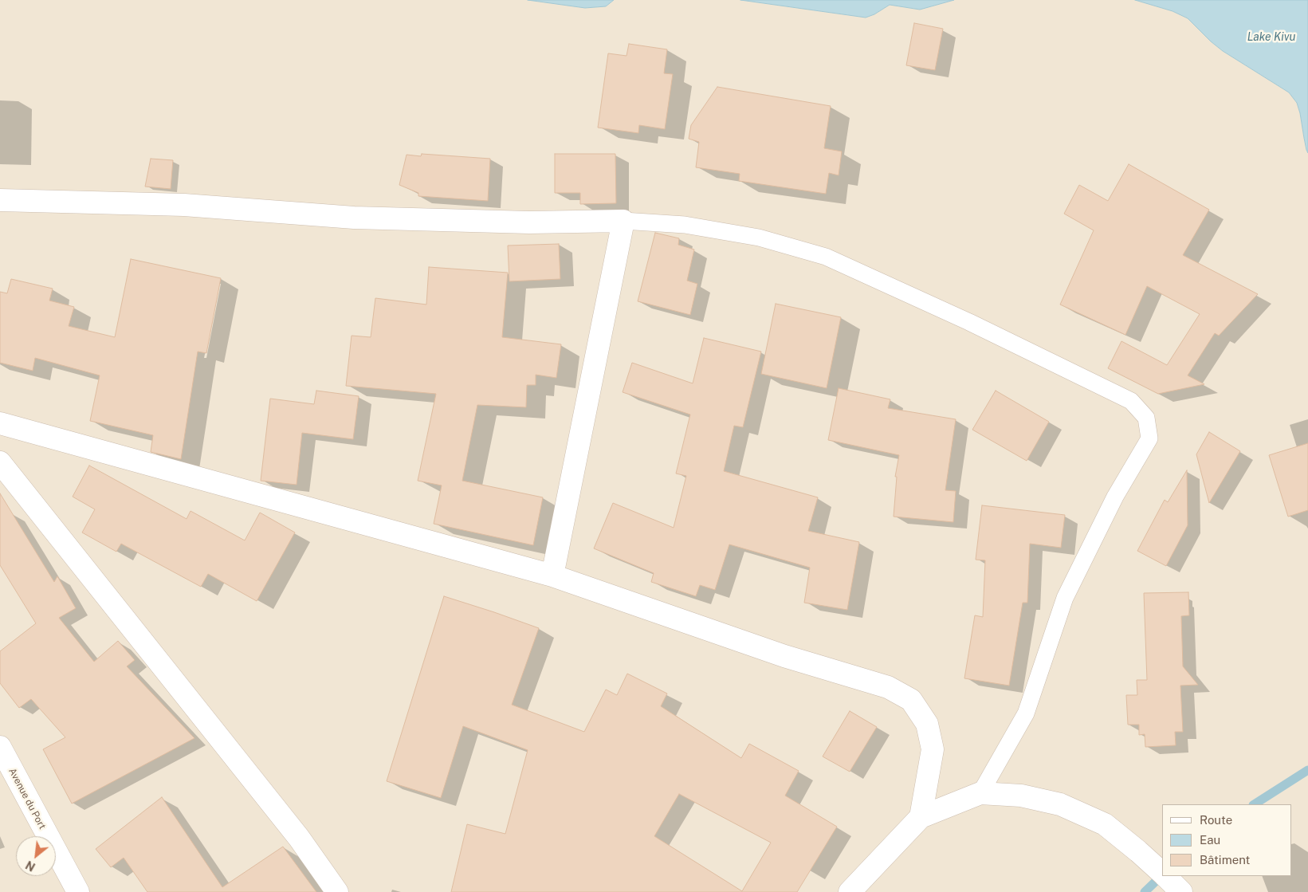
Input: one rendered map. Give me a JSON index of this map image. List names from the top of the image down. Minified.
{"streets":{"street":["Avenue du Port"]},"water":["Lake Kivu"],"legend":["Route","Eau","Bâtiment"],"north":"bottom left"}
